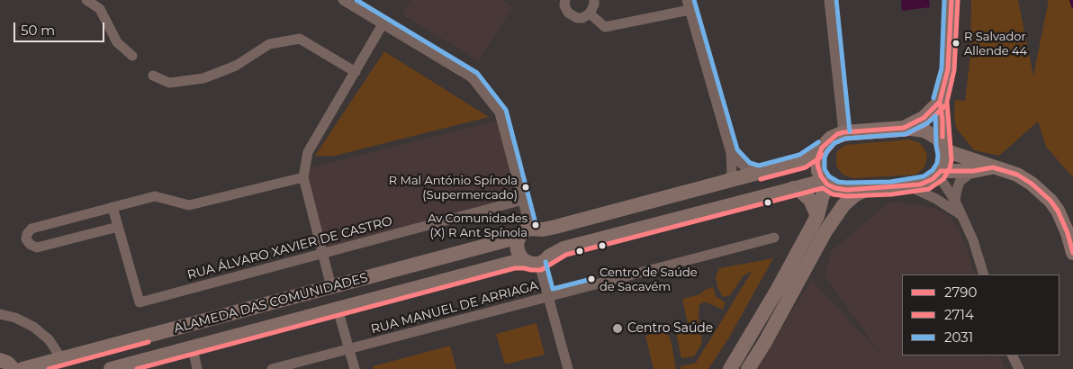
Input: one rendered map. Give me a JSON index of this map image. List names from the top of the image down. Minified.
{"streets":{"street":["RUA ÁLVARO XAVIER DE CASTRO","ALAMEDA DAS COMUNIDADES","RUA MANUEL DE ARRIAGA"]},"places":["R Salvador Allende 44","R Mal António Spínola (Supermercado)","Av Comunidades (X) R Ant Spínola","Centro de Saúde de Sacavém","Centro Saúde"],"lines":["transit line 2790","transit line 2714","transit line 2031"],"legend":["2790","2714","2031"],"scale_bar":"50 m"}
